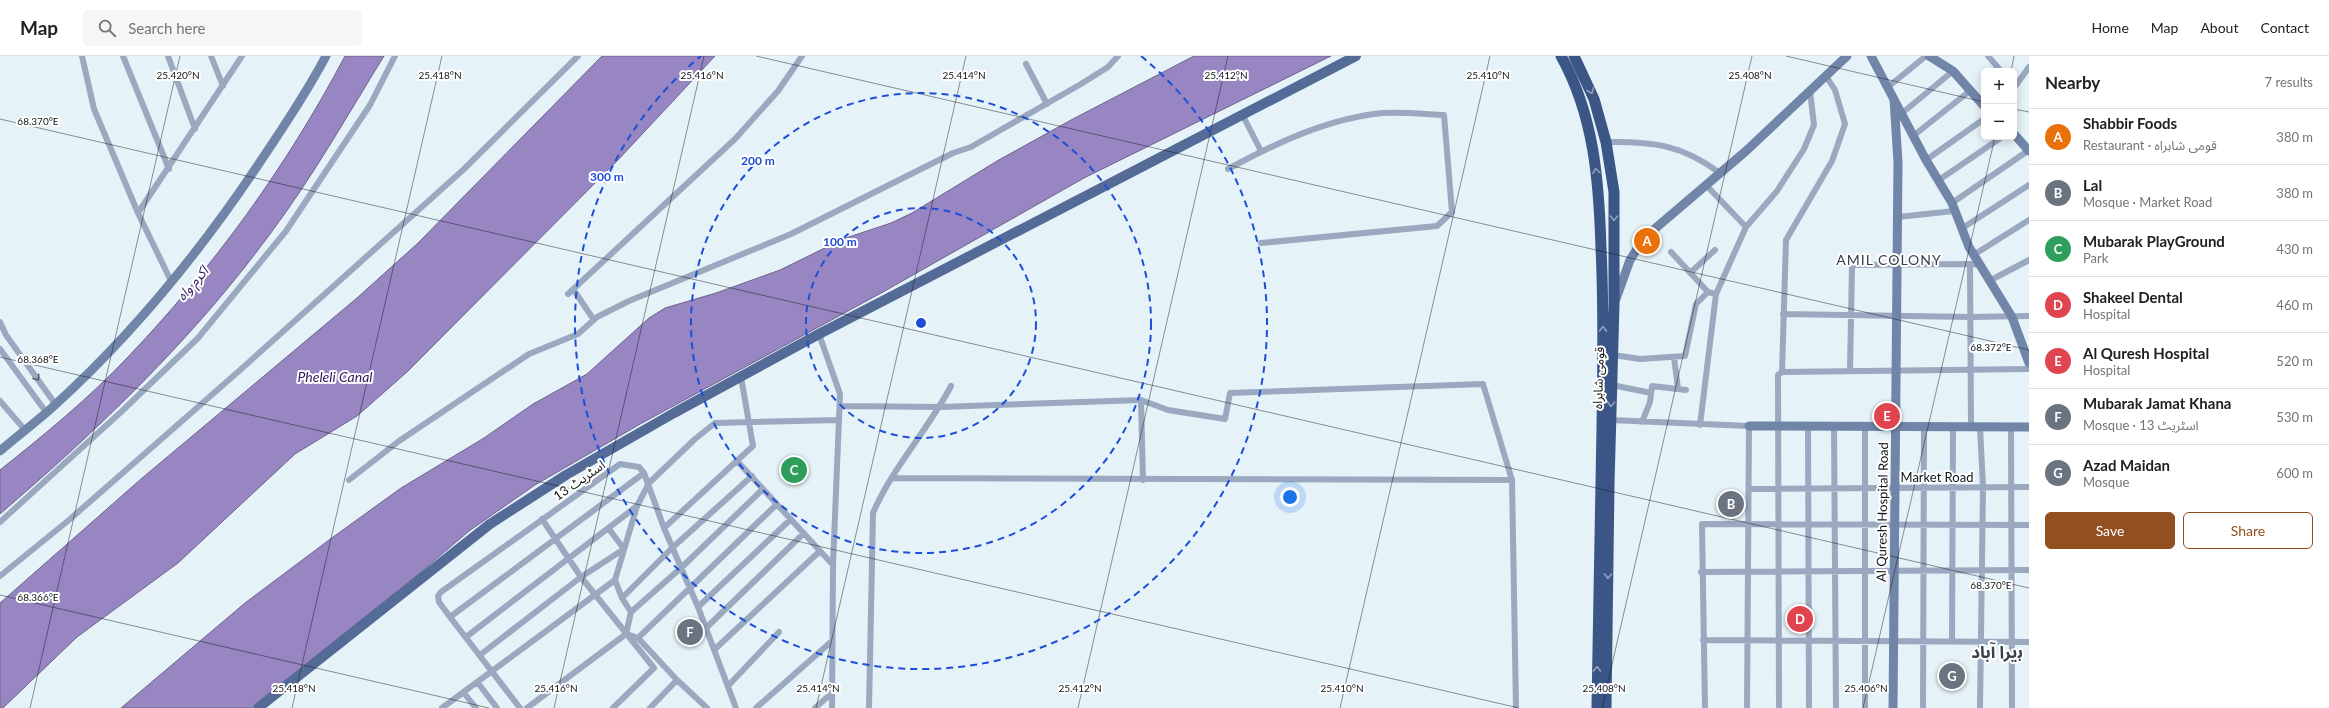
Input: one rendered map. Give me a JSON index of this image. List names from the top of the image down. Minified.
{"streets":{"highway":["قومی شاہراہ"],"street":["Market Road","اسٹریٹ 13","Al Quresh Hospital Road"]},"crossings":[["Market Road","Al Quresh Hospital Road"]],"districts":["AMIL COLONY","ﮨیرا آباد"],"water":["اکرم واہ","Pheleli Canal"],"page":{"header":"Map","search":"Search here","nav":["Home","Map","About","Contact"],"heading":["Nearby","7 results"],"map_buttons":["+","−"],"list":[{"mark":"A","name":"Shabbir Foods","note":"Restaurant · قومی شاہراہ","value":"380 m"},{"mark":"B","name":"Lal","note":"Mosque · Market Road","value":"380 m"},{"mark":"C","name":"Mubarak PlayGround","note":"Park","value":"430 m"},{"mark":"D","name":"Shakeel Dental","note":"Hospital","value":"460 m"},{"mark":"E","name":"Al Quresh Hospital","note":"Hospital","value":"520 m"},{"mark":"F","name":"Mubarak Jamat Khana","note":"Mosque · اسٹریٹ 13","value":"530 m"},{"mark":"G","name":"Azad Maidan","note":"Mosque","value":"600 m"}],"pins":["A","E","C","B","D","F","G"],"buttons":["Save","Share"]},"coordinates":["25.420°N","25.418°N","25.416°N","25.414°N","25.412°N","25.410°N","25.408°N","68.370°E","68.372°E","68.368°E","68.366°E","25.406°N"],"rings":["200 m","300 m","100 m"]}
